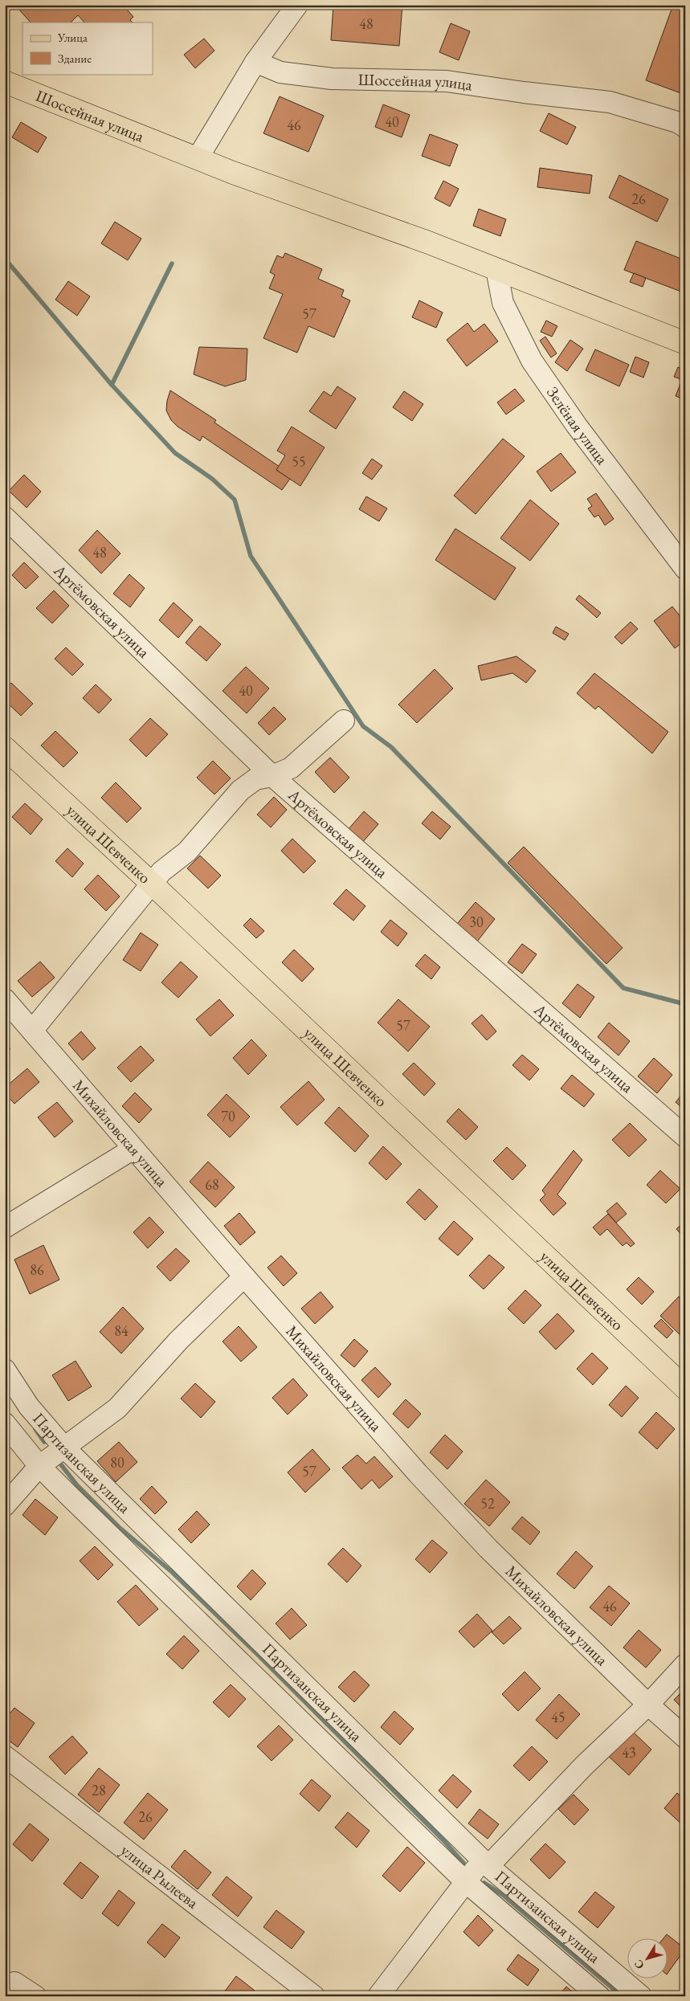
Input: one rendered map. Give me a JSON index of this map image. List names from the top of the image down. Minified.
{"streets":{"main road":["Шоссейная улица","улица Шевченко"],"street":["Зелёная улица","Артёмовская улица","Михайловская улица","Партизанская улица","улица Рылеева"]},"crossings":[["Шоссейная улица","Зелёная улица"]],"house_numbers":["48","40","46","26","57","55","48","40","30","57","70","68","86","84","80","57","52","46","45","43","28","26"],"legend":["Улица","Здание"],"north":"bottom left"}
